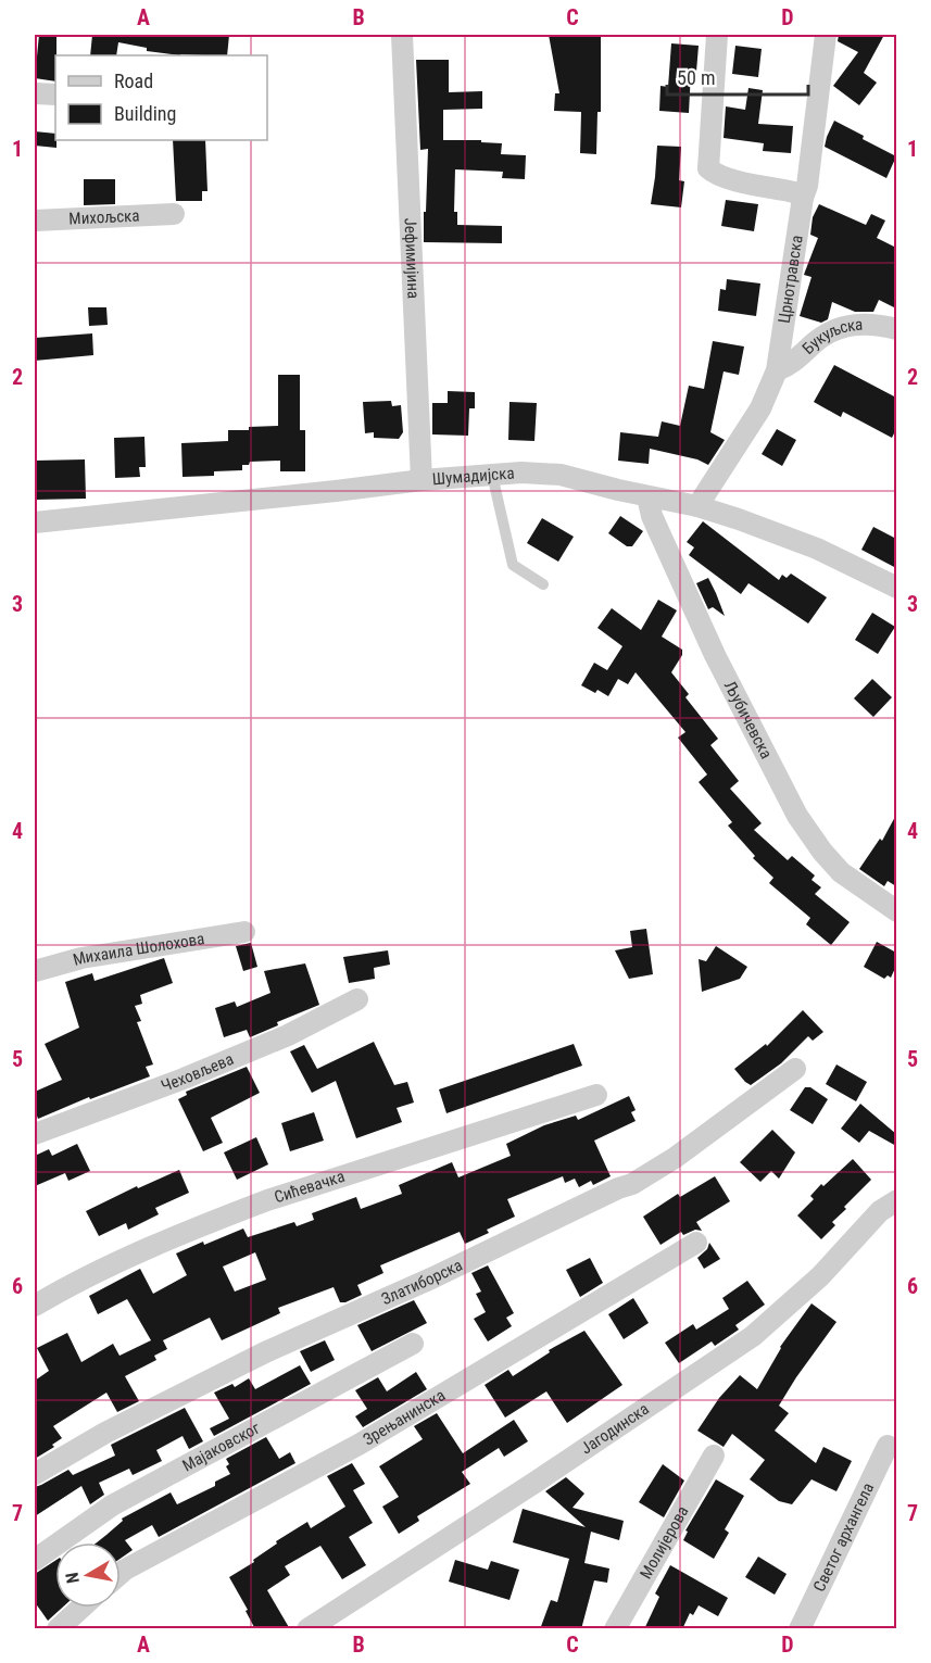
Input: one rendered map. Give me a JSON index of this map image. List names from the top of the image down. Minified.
{"streets":{"street":["Михољска","Јефимијина","Црнотравска","Букуљска","Шумадијска","Љубичевска","Михаила Шолохова","Чеховљева","Сићевачка","Златиборска","Зрењанинска","Јагодинска","Мајаковског","Светог архангела","Молијерова"]},"crossings":[["Јефимијина","Шумадијска"],["Црнотравска","Букуљска"],["Црнотравска","Шумадијска"],["Шумадијска","Љубичевска"]],"legend":["Road","Building"],"scale_bar":"50 m","north":"left","grid":{"columns":["A","B","C","D"],"rows":["1","2","3","4","5","6","7"]}}
